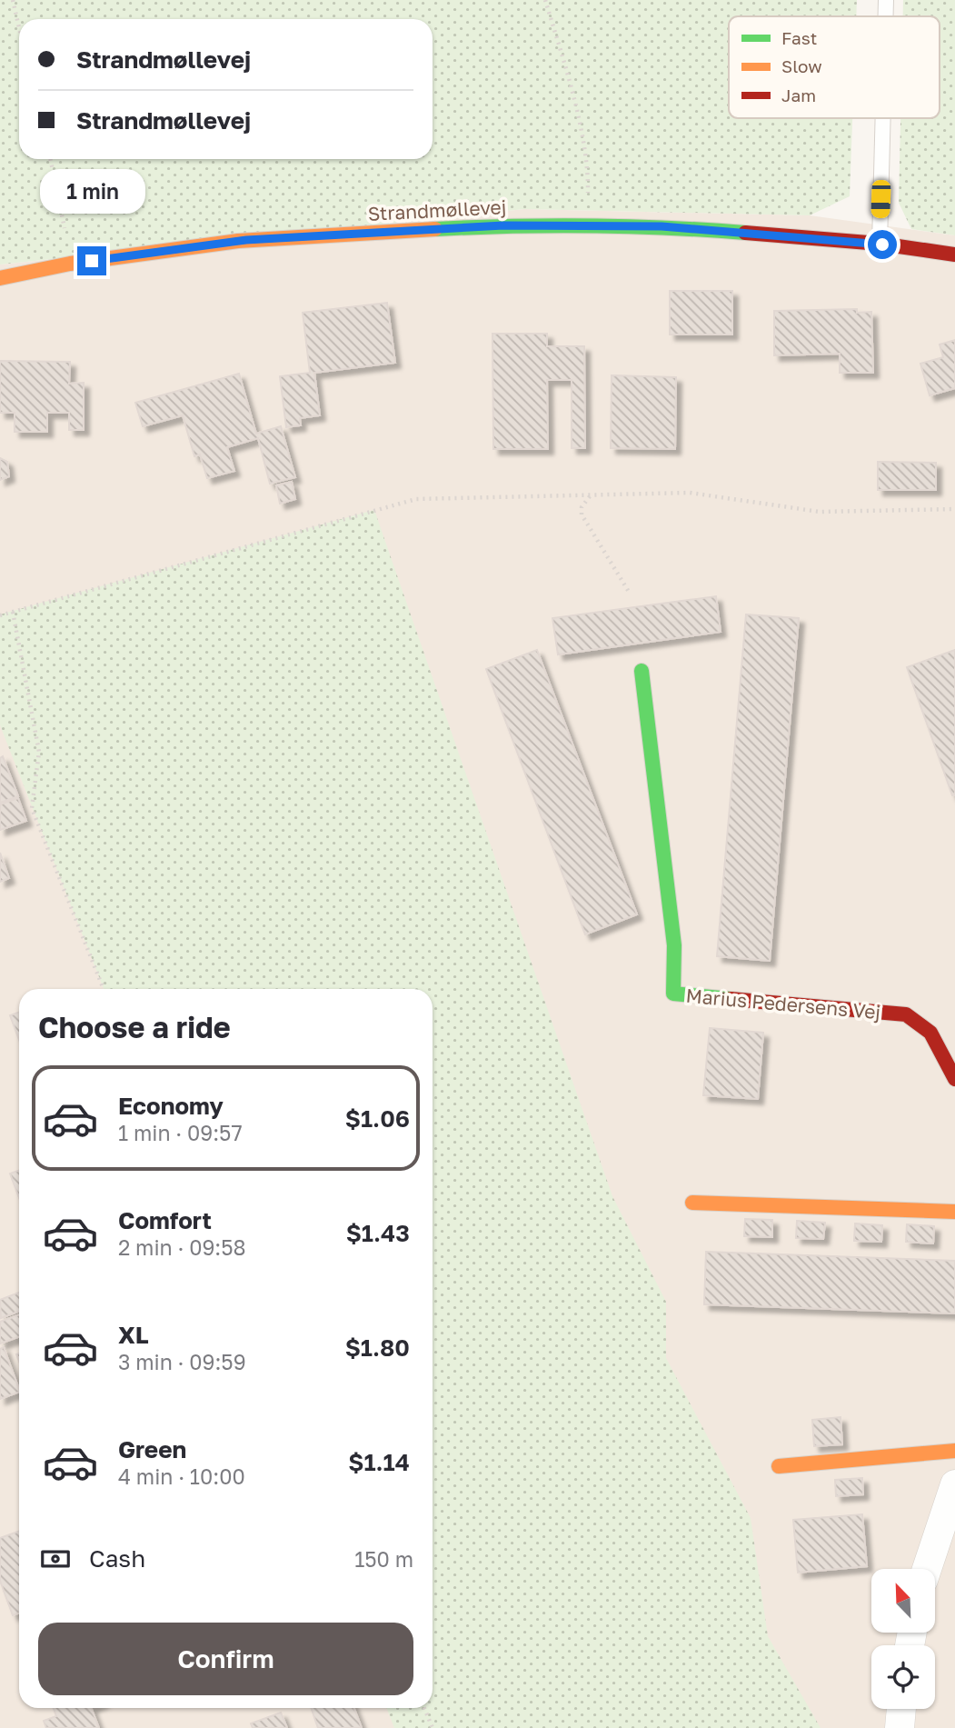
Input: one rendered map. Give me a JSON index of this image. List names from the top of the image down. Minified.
{"streets":{"street":["Strandmøllevej","Marius Pedersens Vej"]},"legend":["Fast","Slow","Jam"],"north":"top left","page":{"banner":["Strandmøllevej","Strandmøllevej"],"bubble":"1 min","heading":"Choose a ride","list":[{"name":"Economy","note":"1 min · 09:57","value":"$1.06"},{"name":"Comfort","note":"2 min · 09:58","value":"$1.43"},{"name":"XL","note":"3 min · 09:59","value":"$1.80"},{"name":"Green","note":"4 min · 10:00","value":"$1.14"}],"pay":["Cash","150 m"],"buttons":"Confirm"}}
